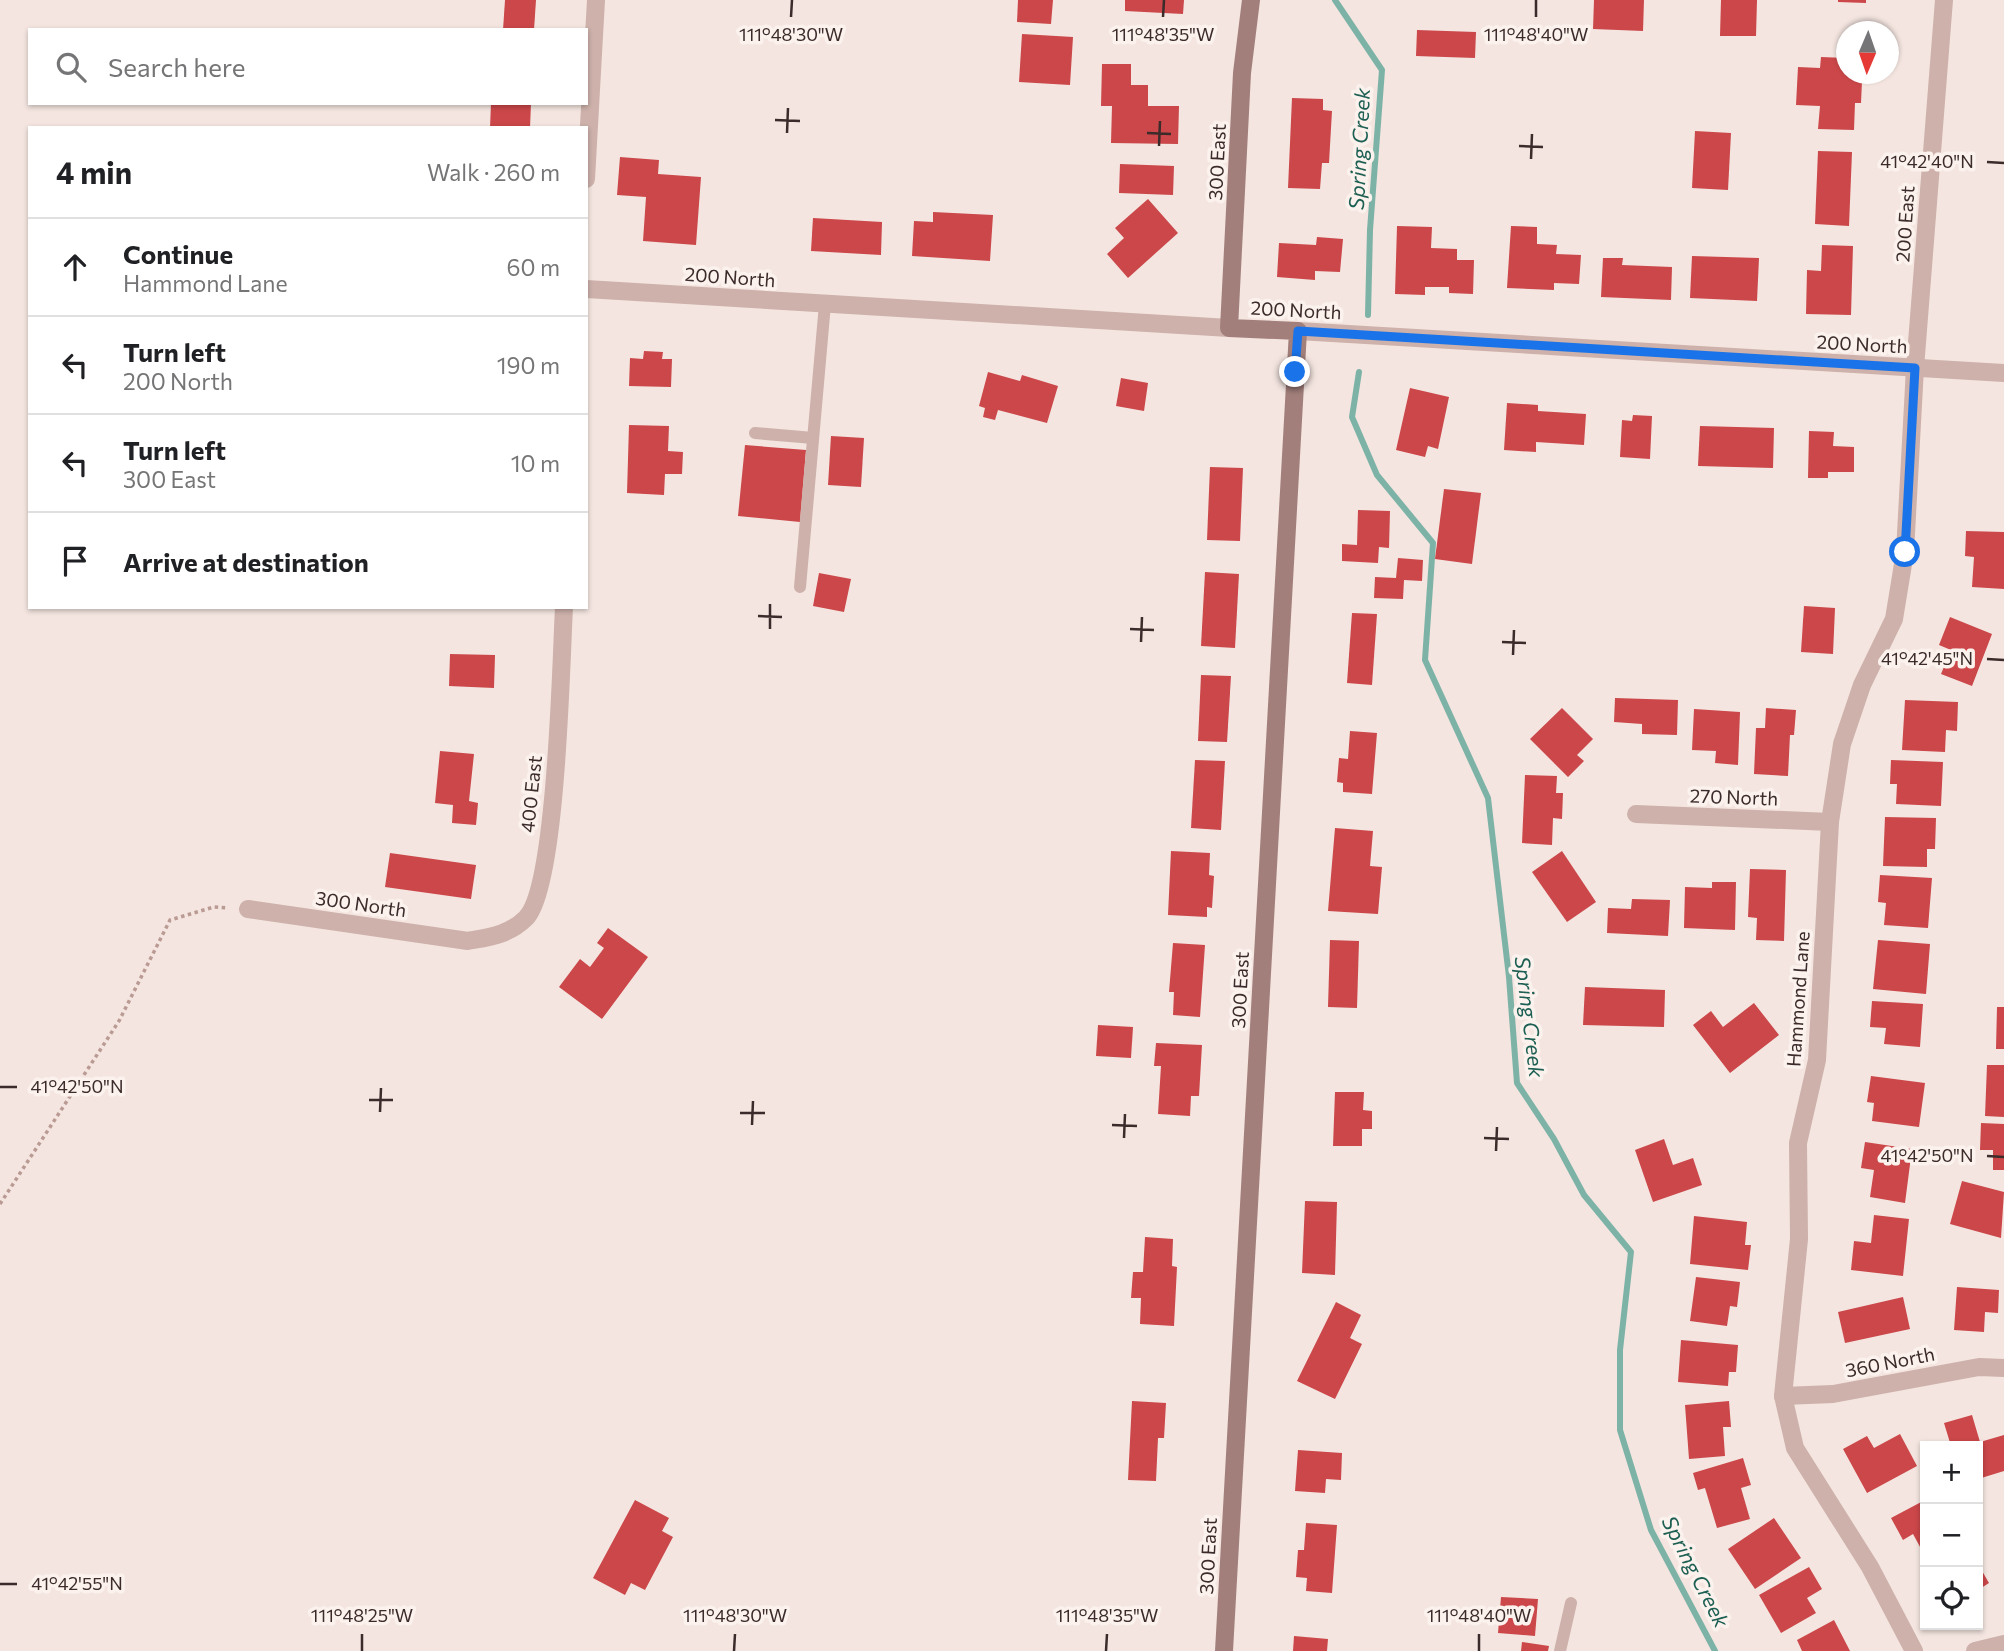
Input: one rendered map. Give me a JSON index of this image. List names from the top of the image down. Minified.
{"streets":{"street":["300 East","200 East","200 North","400 East","270 North","300 North","Hammond Lane","360 North"]},"crossings":[["300 East","200 North"],["200 East","200 North"],["200 East","Hammond Lane"],["200 North","Hammond Lane"],["400 East","300 North"],["270 North","Hammond Lane"],["Hammond Lane","360 North"]],"water":["Spring Creek"],"north":"bottom","page":{"search":"Search here","heading":["4 min","Walk · 260 m"],"list":[["Continue","Hammond Lane","60 m"],["Turn left","200 North","190 m"],["Turn left","300 East","10 m"],"Arrive at destination"],"map_buttons":["+","−"]},"coordinates":["111°48'30\"W","111°48'35\"W","111°48'40\"W","41°42'40\"N","41°42'45\"N","41°42'50\"N","41°42'55\"N","111°48'25\"W"]}
